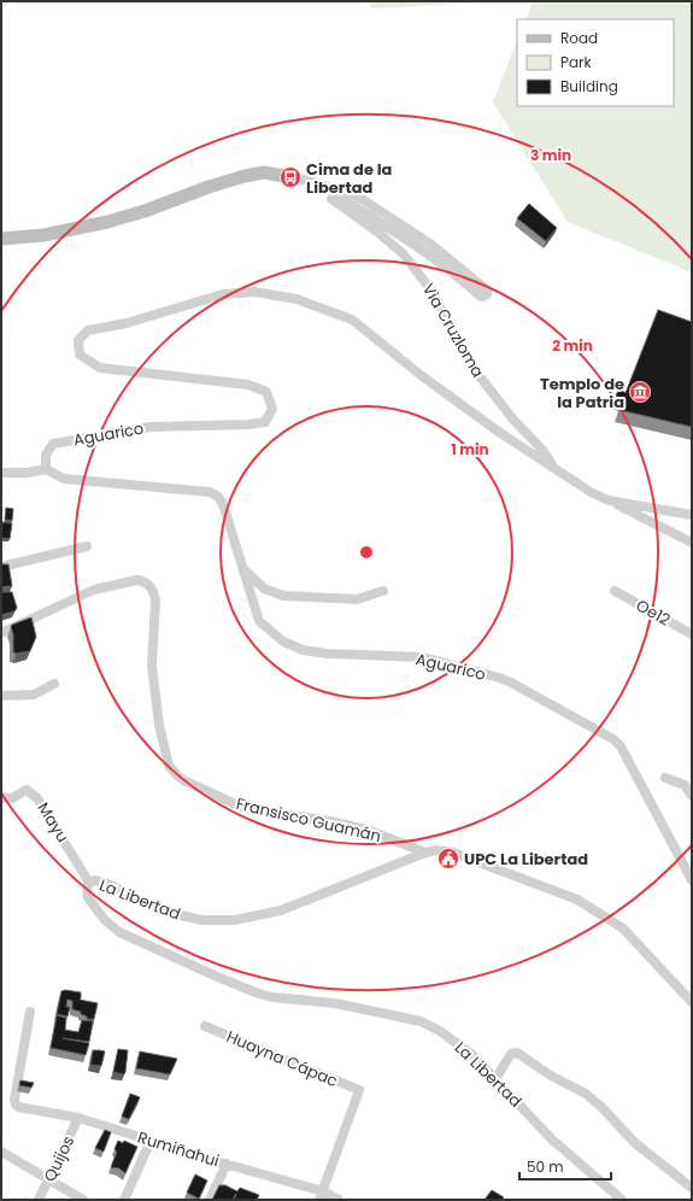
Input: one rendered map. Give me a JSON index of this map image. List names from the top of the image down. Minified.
{"streets":{"street":["Via Cruzloma","Aguarico","Oe12","Fransisco Guamán","Mayu","La Libertad","Huayna Cápac","Rumiñahui","Quijos"]},"crossings":[["Via Cruzloma","Aguarico"],["Fransisco Guamán","La Libertad"],["Mayu","La Libertad"],["Huayna Cápac","Rumiñahui"],["Rumiñahui","Quijos"]],"places":{"bus stop":["Cima de la Libertad"],"museum":["Templo de la Patria"],"public building":["UPC La Libertad"]},"legend":["Road","Park","Building"],"scale_bar":"50 m","rings":["3 min","2 min","1 min"]}
